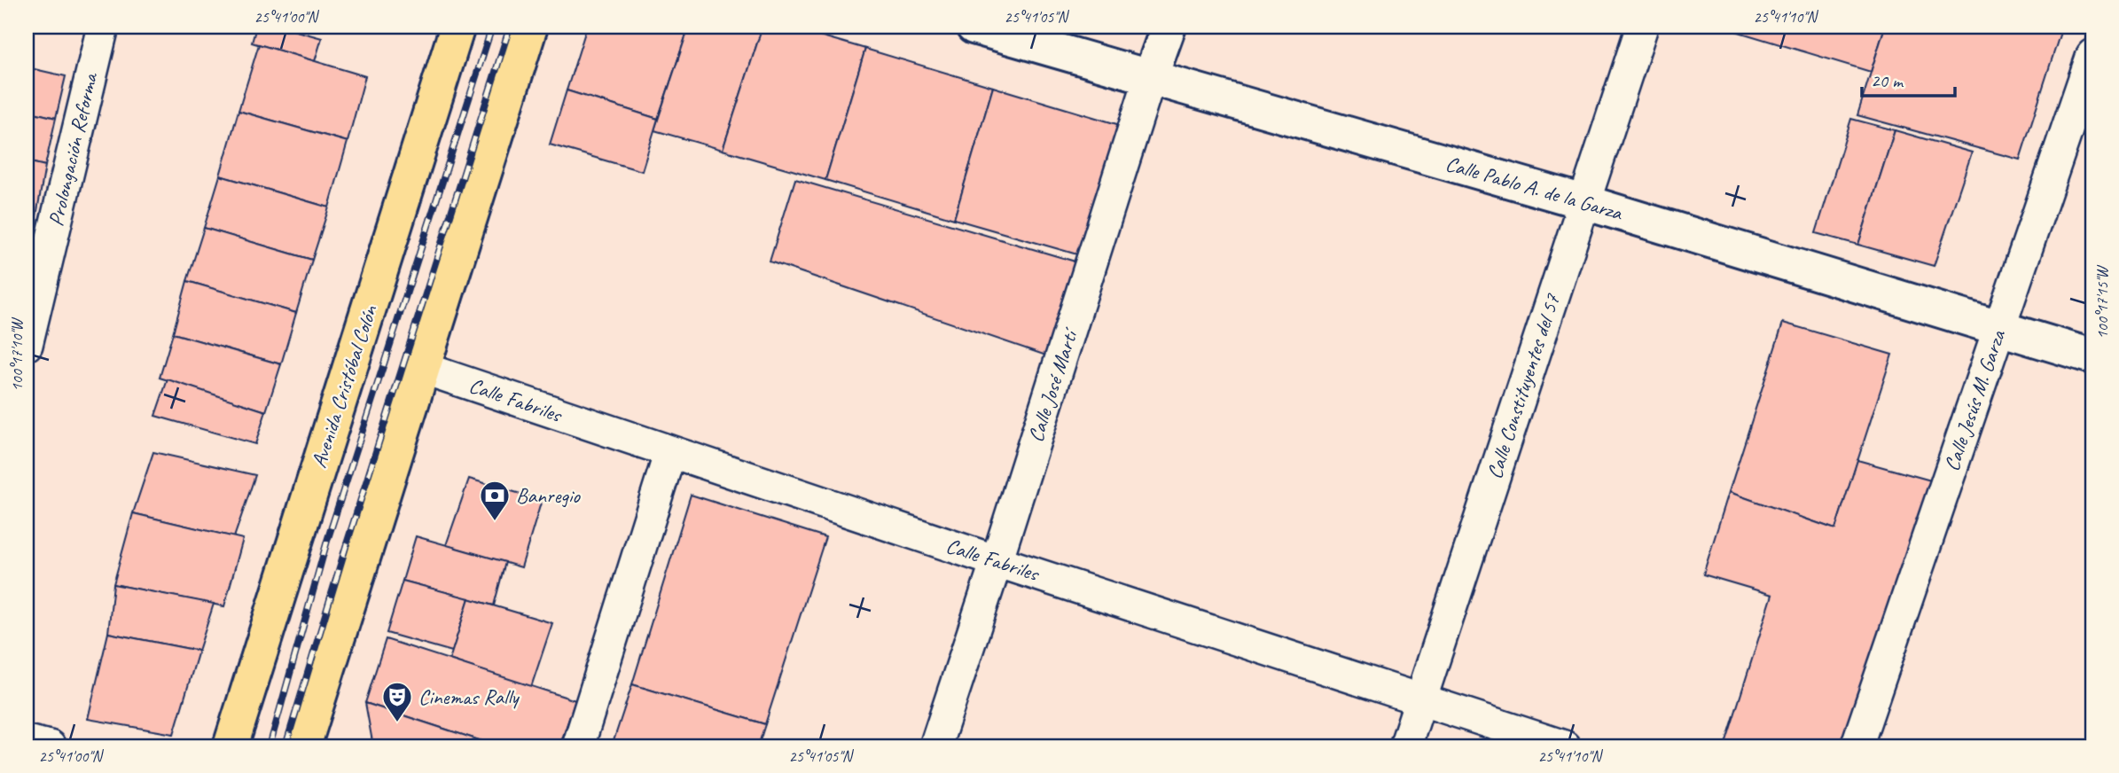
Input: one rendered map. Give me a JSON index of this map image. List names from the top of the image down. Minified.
{"streets":{"main road":["Avenida Cristóbal Colón"],"street":["Prolongación Reforma","Calle Pablo A. de la Garza","Calle José Martí","Calle Constituyentes del 57","Calle Fabriles","Calle Jesús M. Garza"]},"crossings":[["Calle Pablo A. de la Garza","Calle José Martí"],["Calle Pablo A. de la Garza","Calle Constituyentes del 57"],["Calle Pablo A. de la Garza","Calle Jesús M. Garza"],["Calle José Martí","Calle Fabriles"],["Calle Constituyentes del 57","Calle Fabriles"]],"places":{"bank":["Banregio"],"theatre":["Cinemas Rally"]},"scale_bar":"20 m","coordinates":["25°41'00\"N","25°41'05\"N","25°41'10\"N","100°17'15\"W","100°17'10\"W"]}
